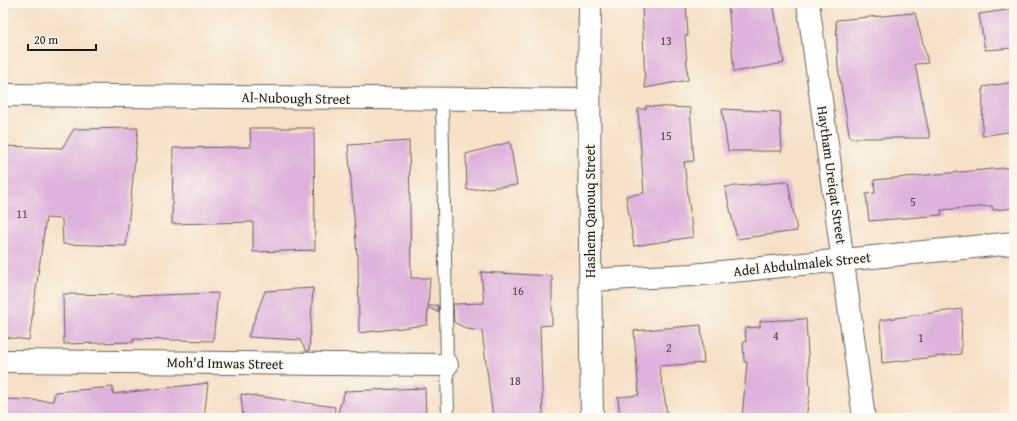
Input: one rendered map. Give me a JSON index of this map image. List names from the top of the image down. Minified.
{"streets":{"street":["Al-Nubough Street","Haytham Ureiqat Street","Hashem Qanouq Street","Adel Abdulmalek Street","Moh'd Imwas Street"]},"crossings":[["Al-Nubough Street","Hashem Qanouq Street"],["Haytham Ureiqat Street","Adel Abdulmalek Street"],["Hashem Qanouq Street","Adel Abdulmalek Street"]],"house_numbers":["13","15","5","11","16","4","1","2","18"],"scale_bar":"20 m"}
